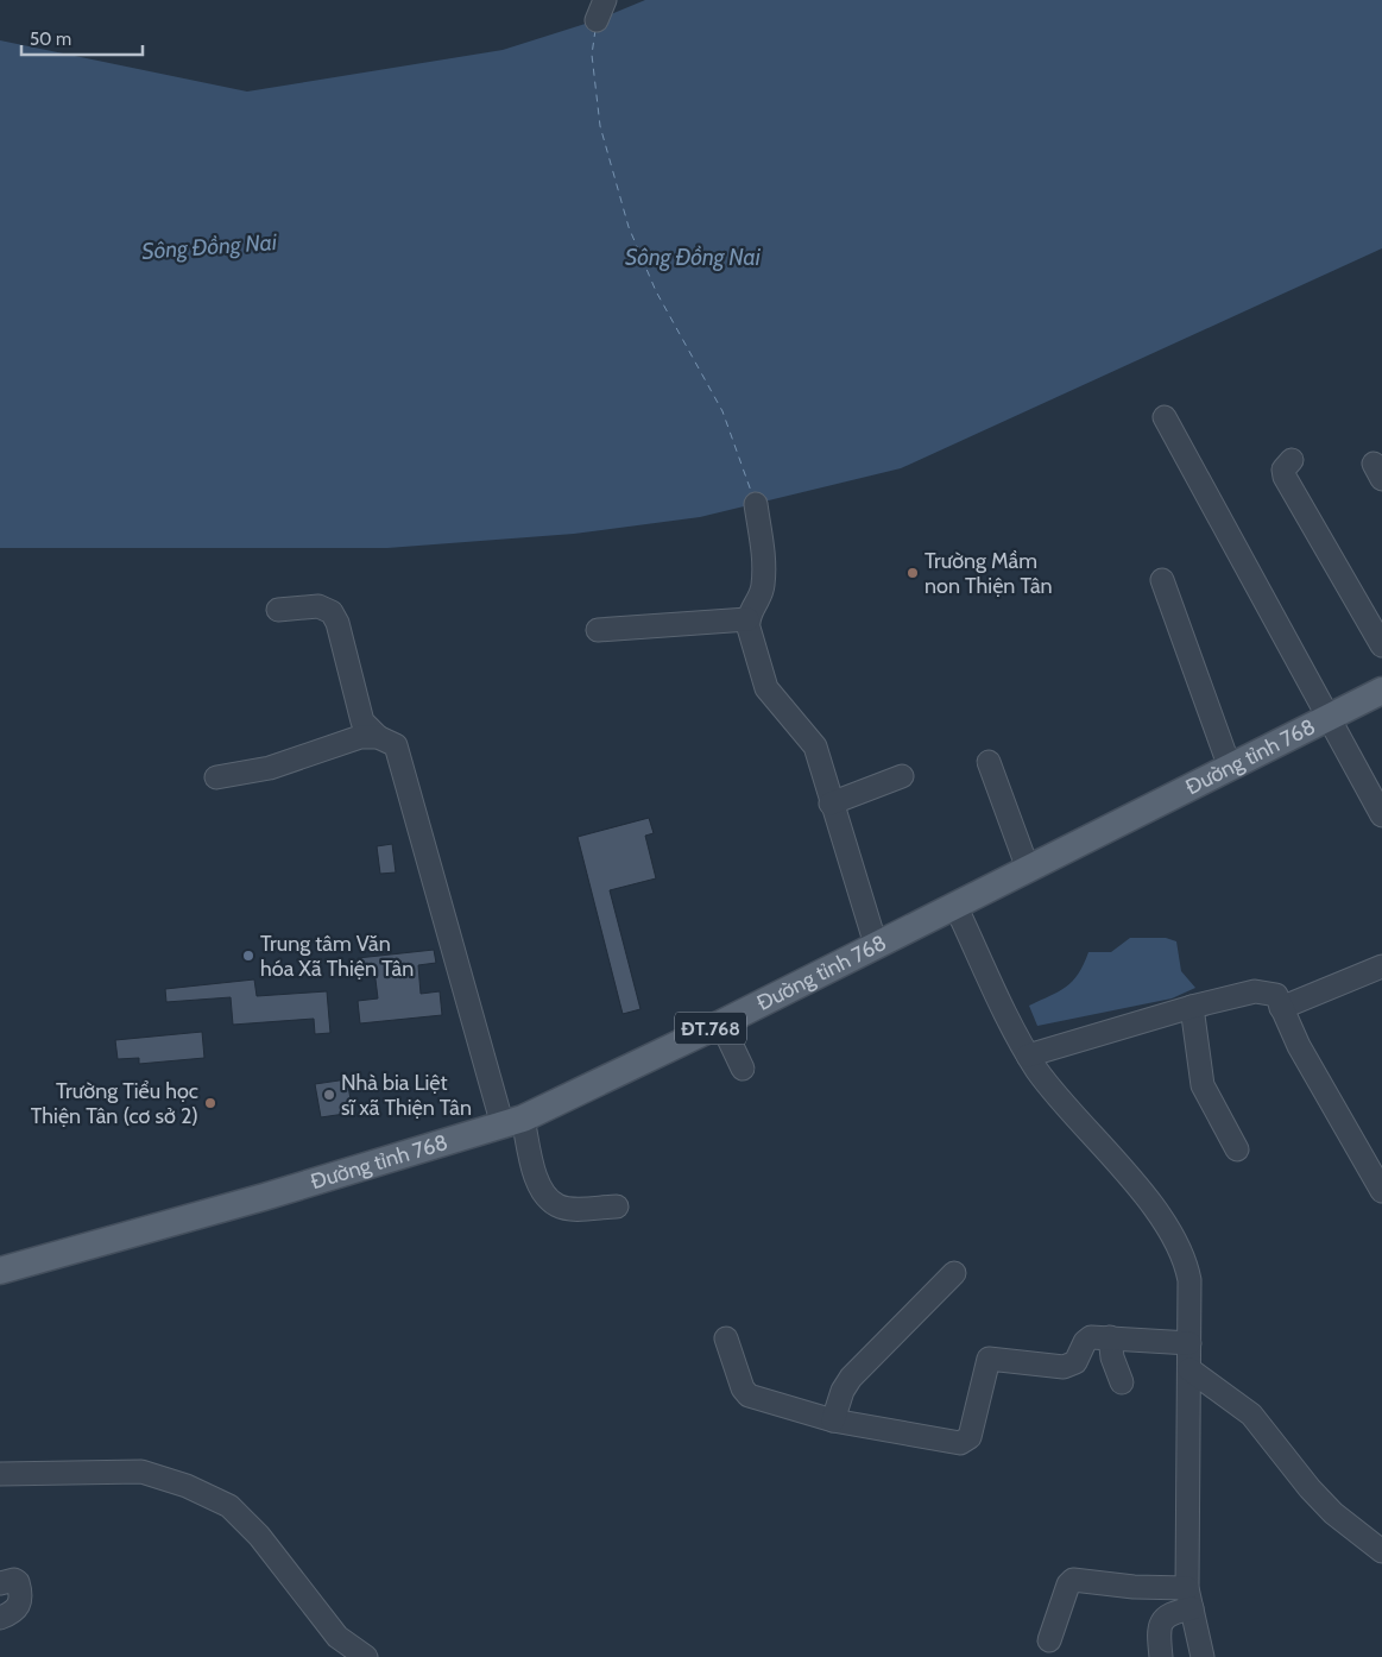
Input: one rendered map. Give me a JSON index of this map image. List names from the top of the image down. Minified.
{"streets":{"main road":["Đường tỉnh 768","ĐT.768"]},"water":["Sông Đồng Nai"],"places":["Trường Mầm non Thiện Tân","Trung tâm Văn hóa Xã Thiện Tân","Nhà bia Liệt sĩ xã Thiện Tân","Trường Tiểu học Thiện Tân (cơ sở 2)"],"scale_bar":"50 m"}
